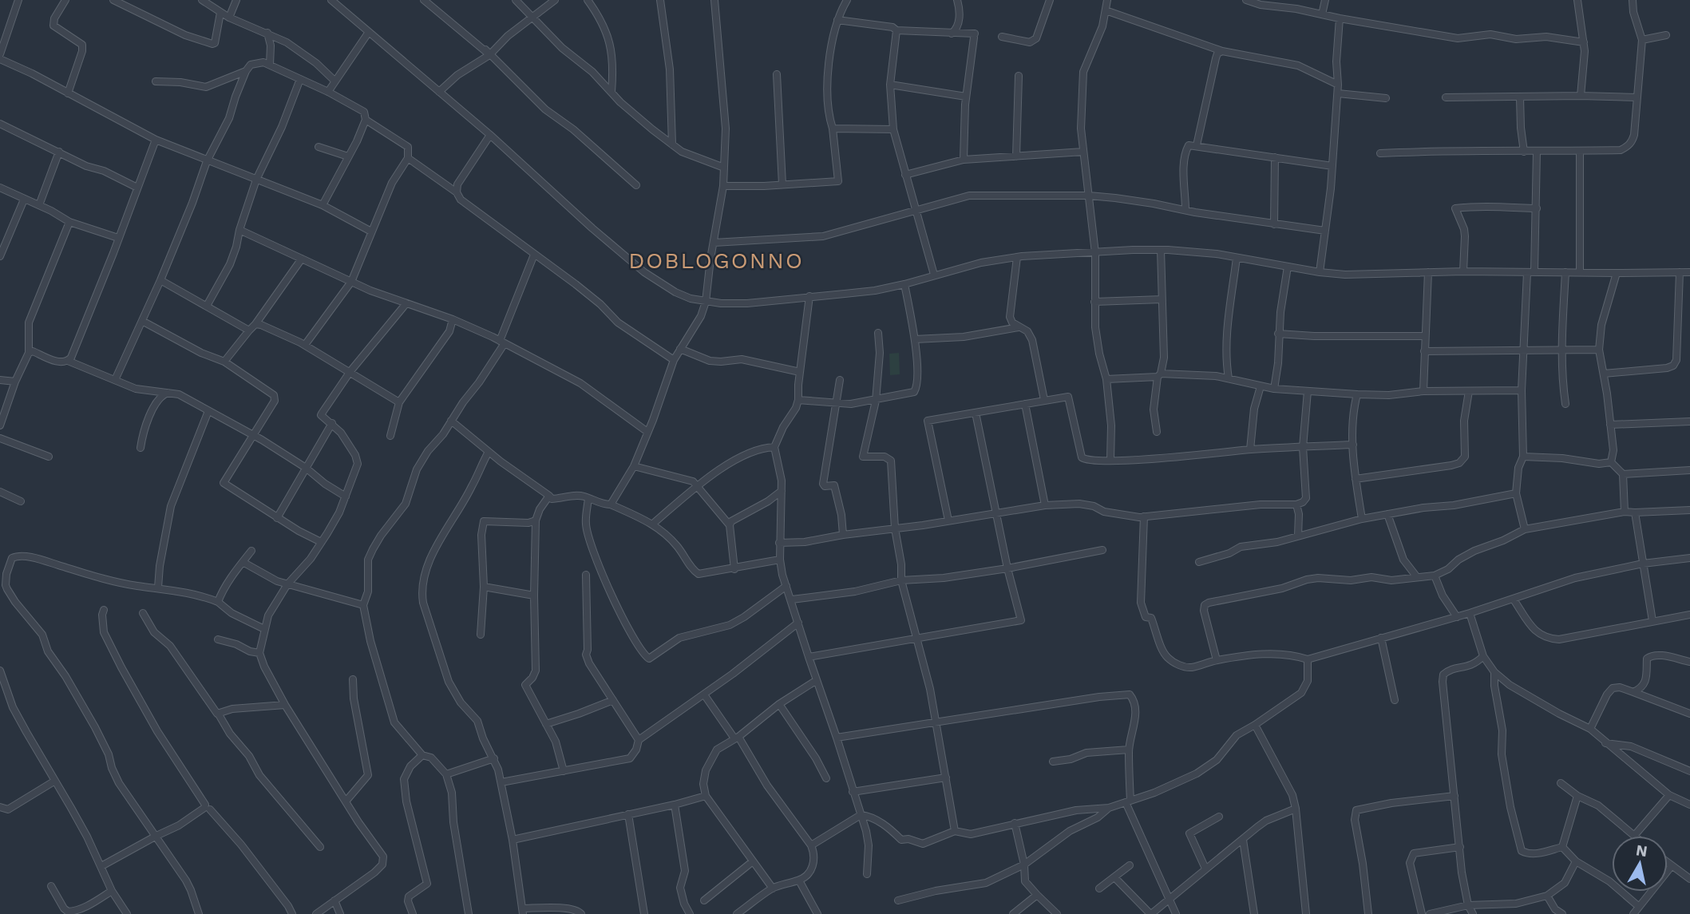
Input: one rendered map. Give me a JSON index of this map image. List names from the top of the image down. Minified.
{"districts":["DOBLOGONNO"],"north":"top"}
